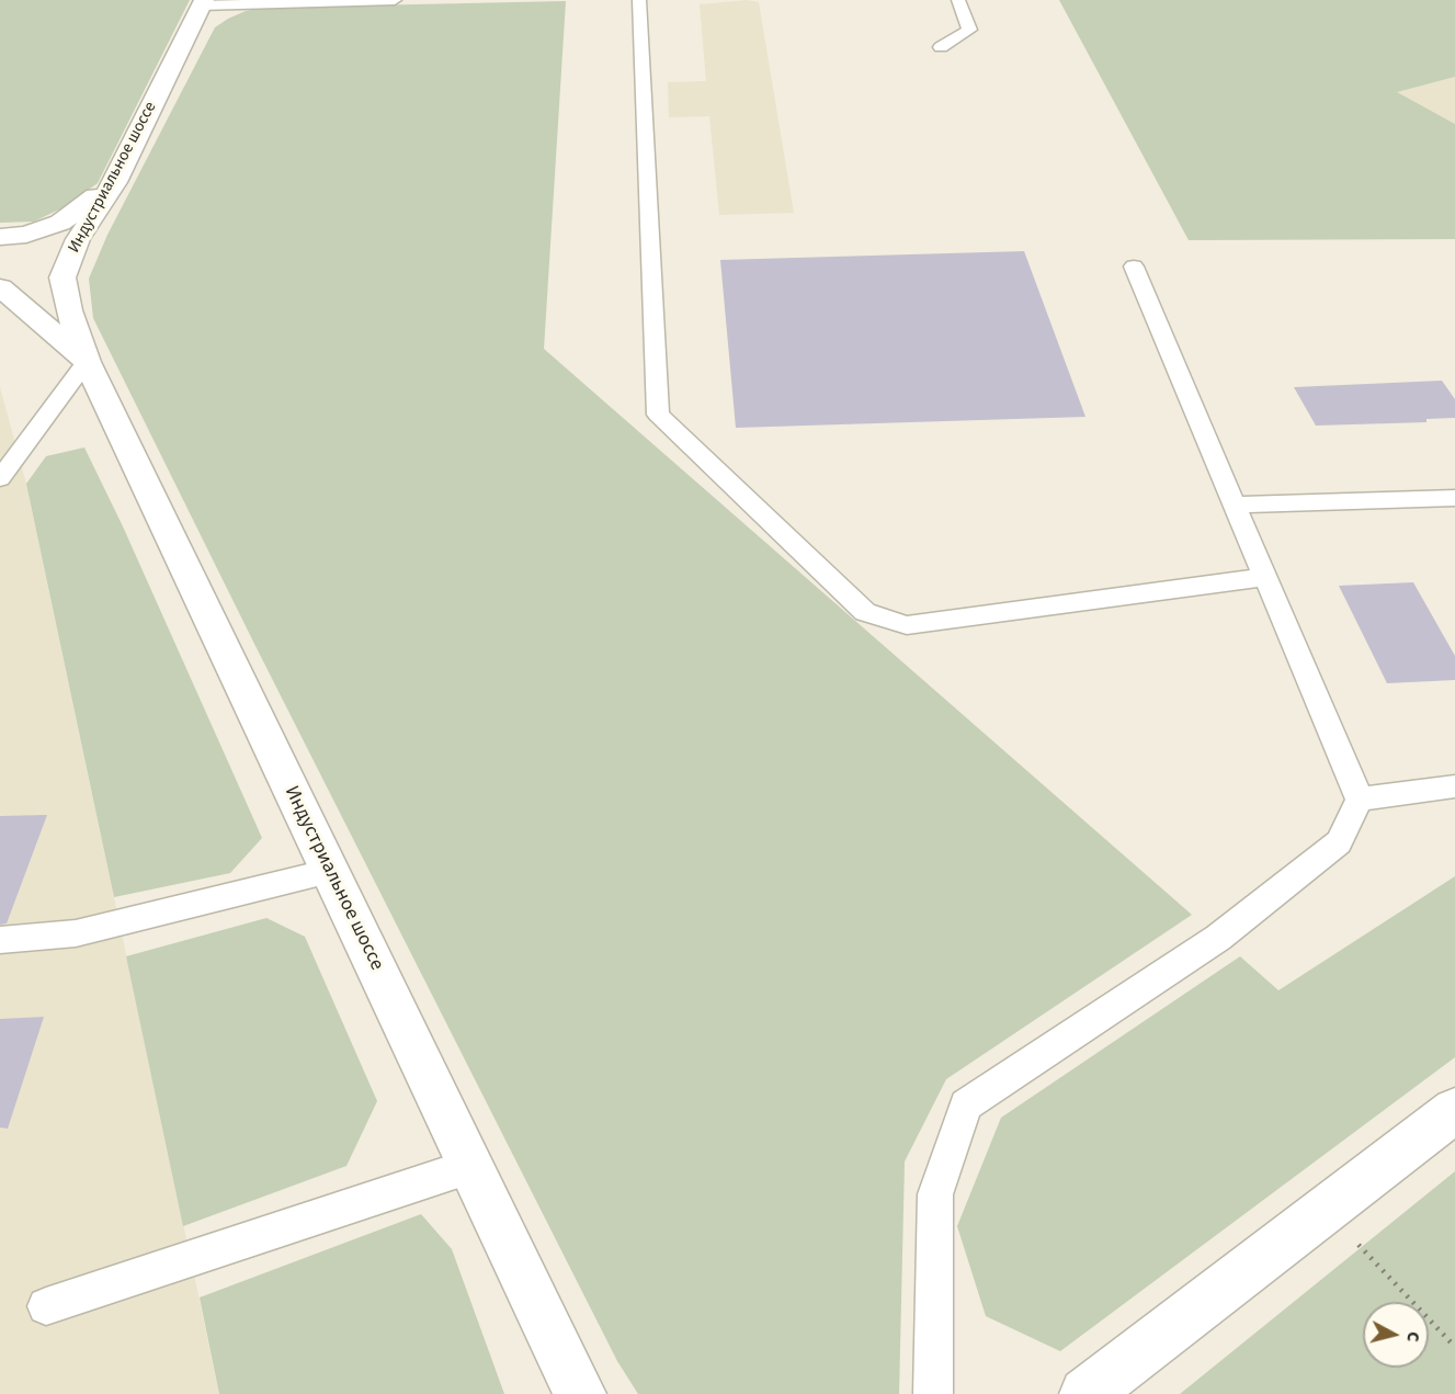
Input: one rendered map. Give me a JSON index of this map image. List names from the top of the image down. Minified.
{"streets":{"main road":["Индустриальное шоссе"]},"north":"right"}
